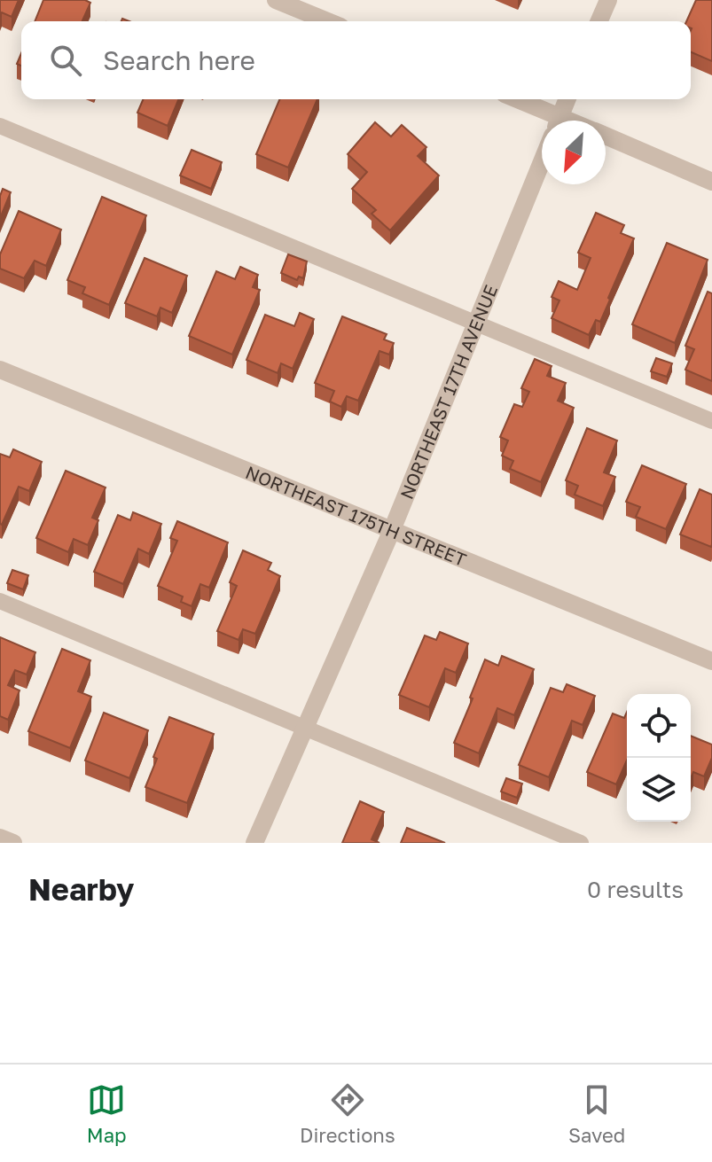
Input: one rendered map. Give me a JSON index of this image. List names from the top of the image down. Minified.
{"streets":{"street":["NORTHEAST 17TH AVENUE","NORTHEAST 175TH STREET"]},"crossings":[["NORTHEAST 17TH AVENUE","NORTHEAST 175TH STREET"]],"north":"bottom left","page":{"search":"Search here","heading":["Nearby","0 results"],"nav":["Map","Directions","Saved"]}}
